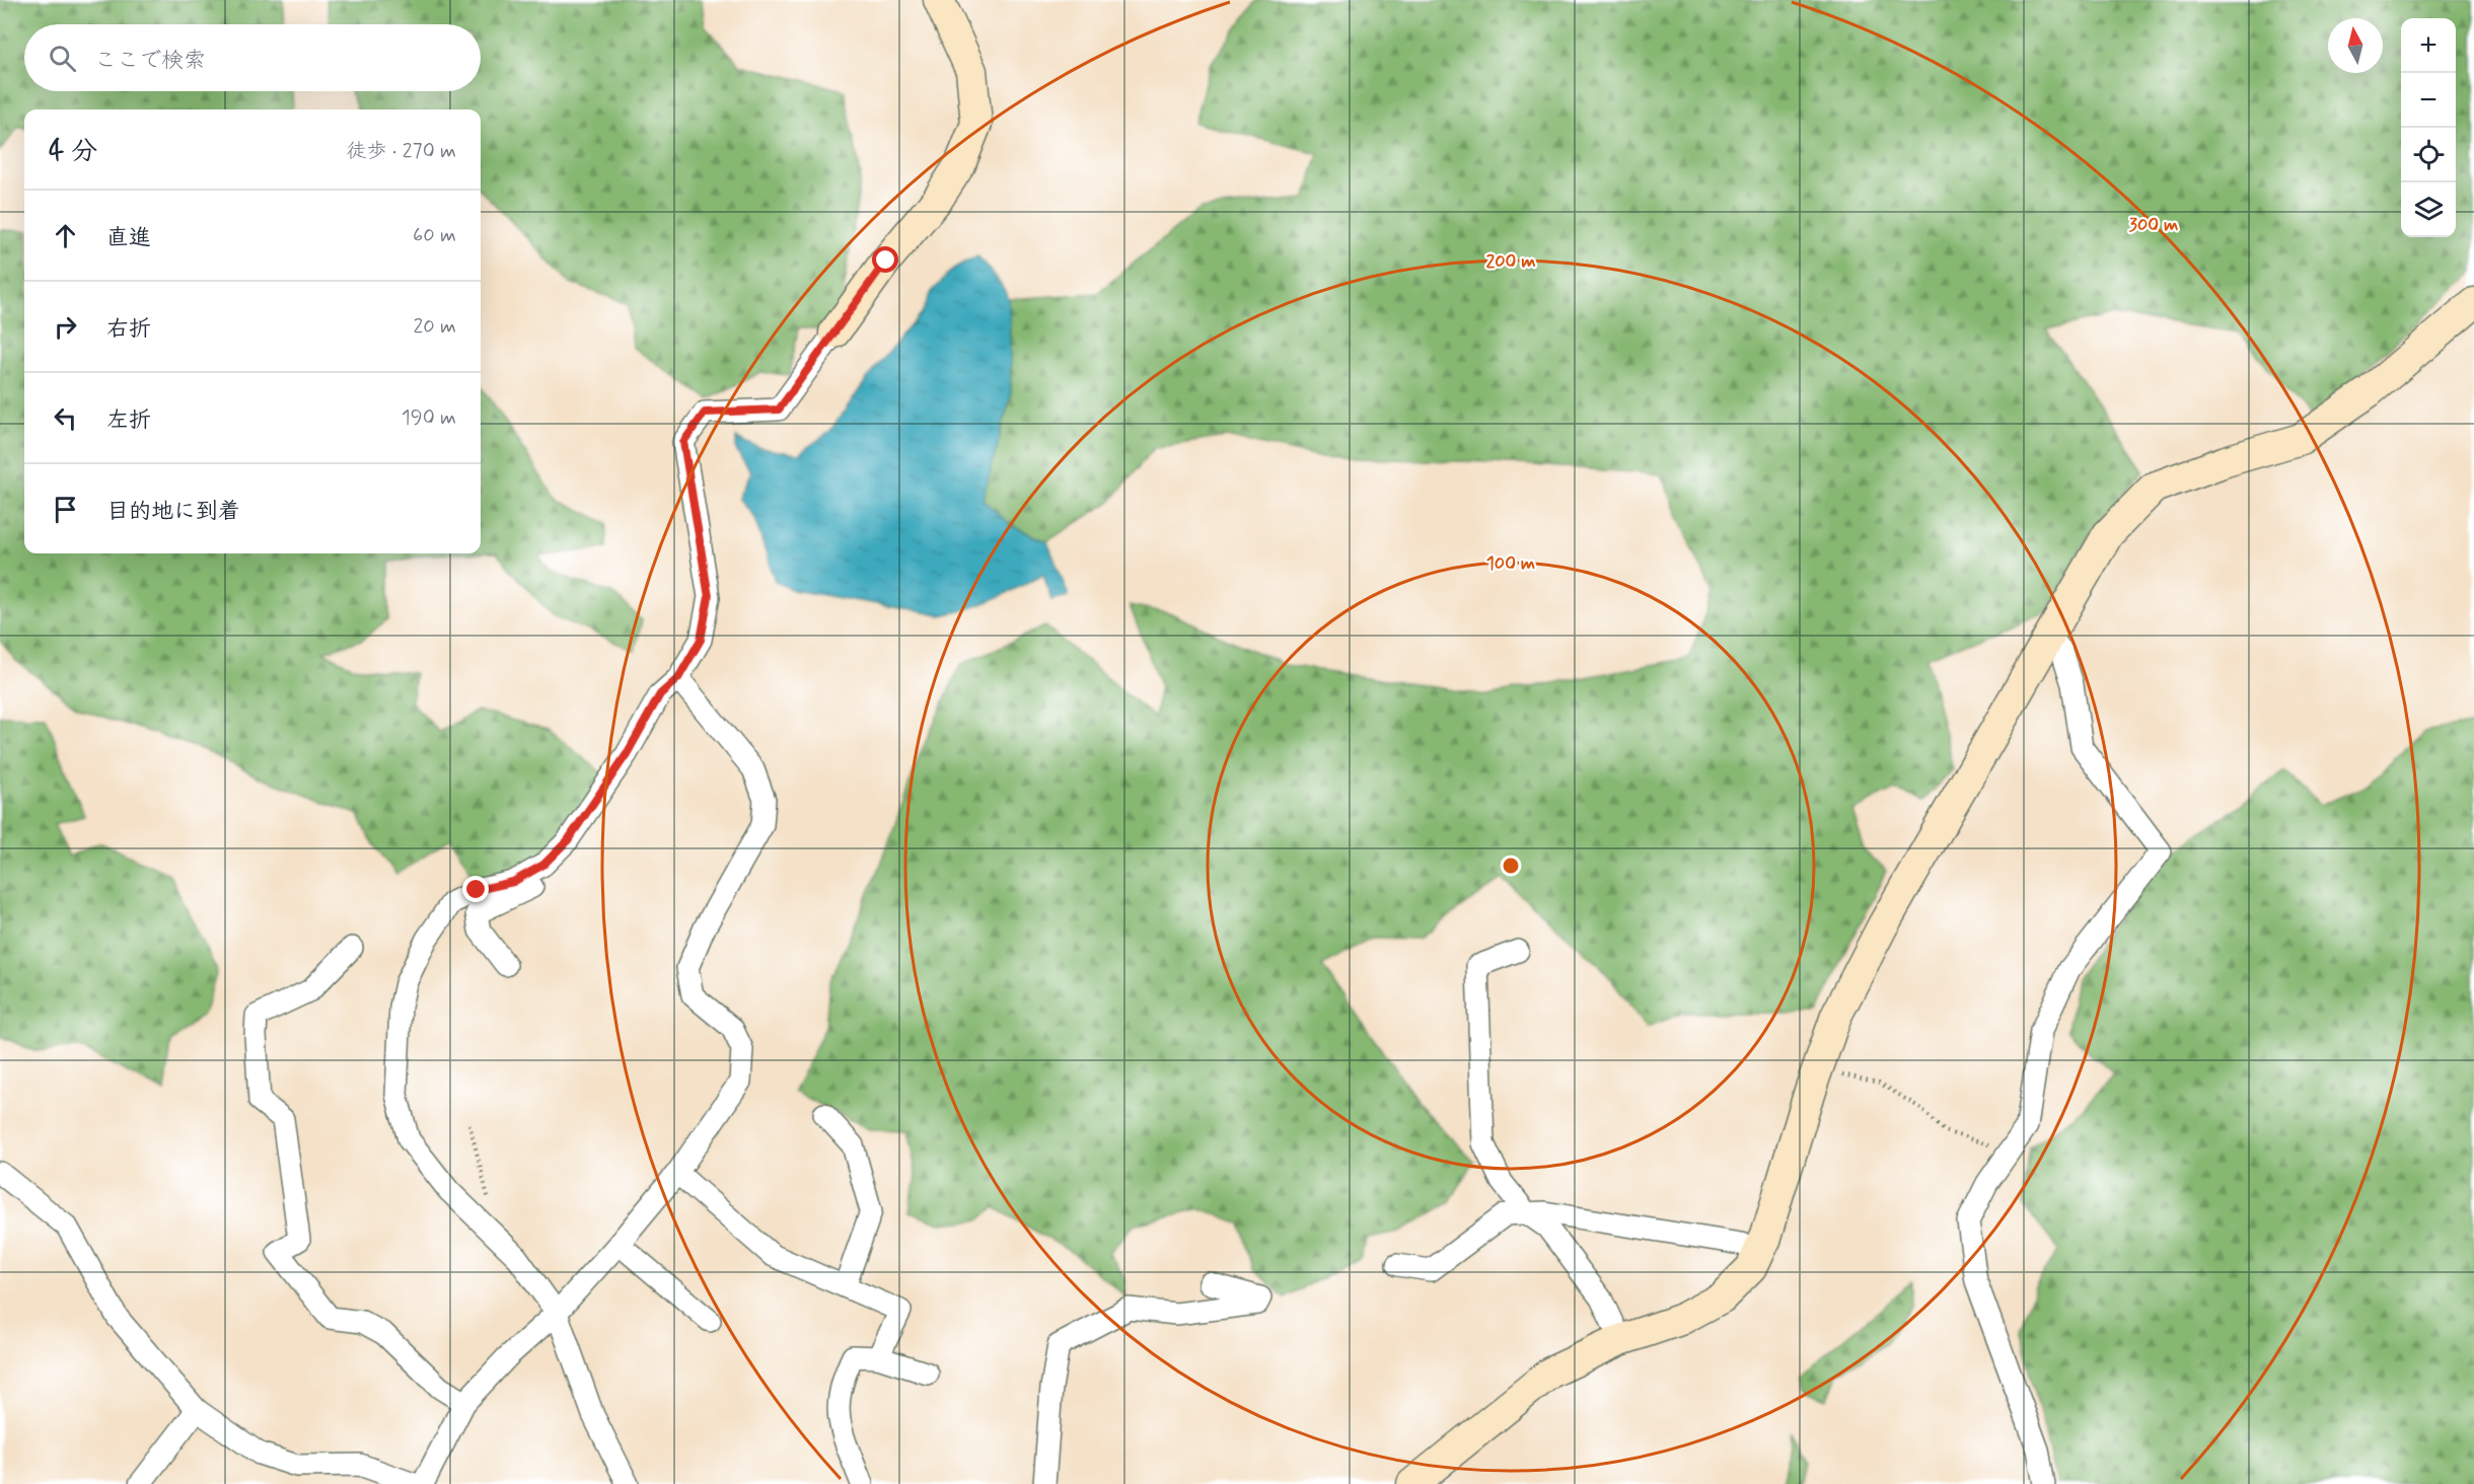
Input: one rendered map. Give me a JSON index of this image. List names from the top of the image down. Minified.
{"north":"top","page":{"map_buttons":["+","−"],"search":"ここで検索","heading":["4 分","徒歩 · 270 m"],"list":[["直進","60 m"],["右折","20 m"],["左折","190 m"],"目的地に到着"]},"rings":["300 m","200 m","100 m"]}
